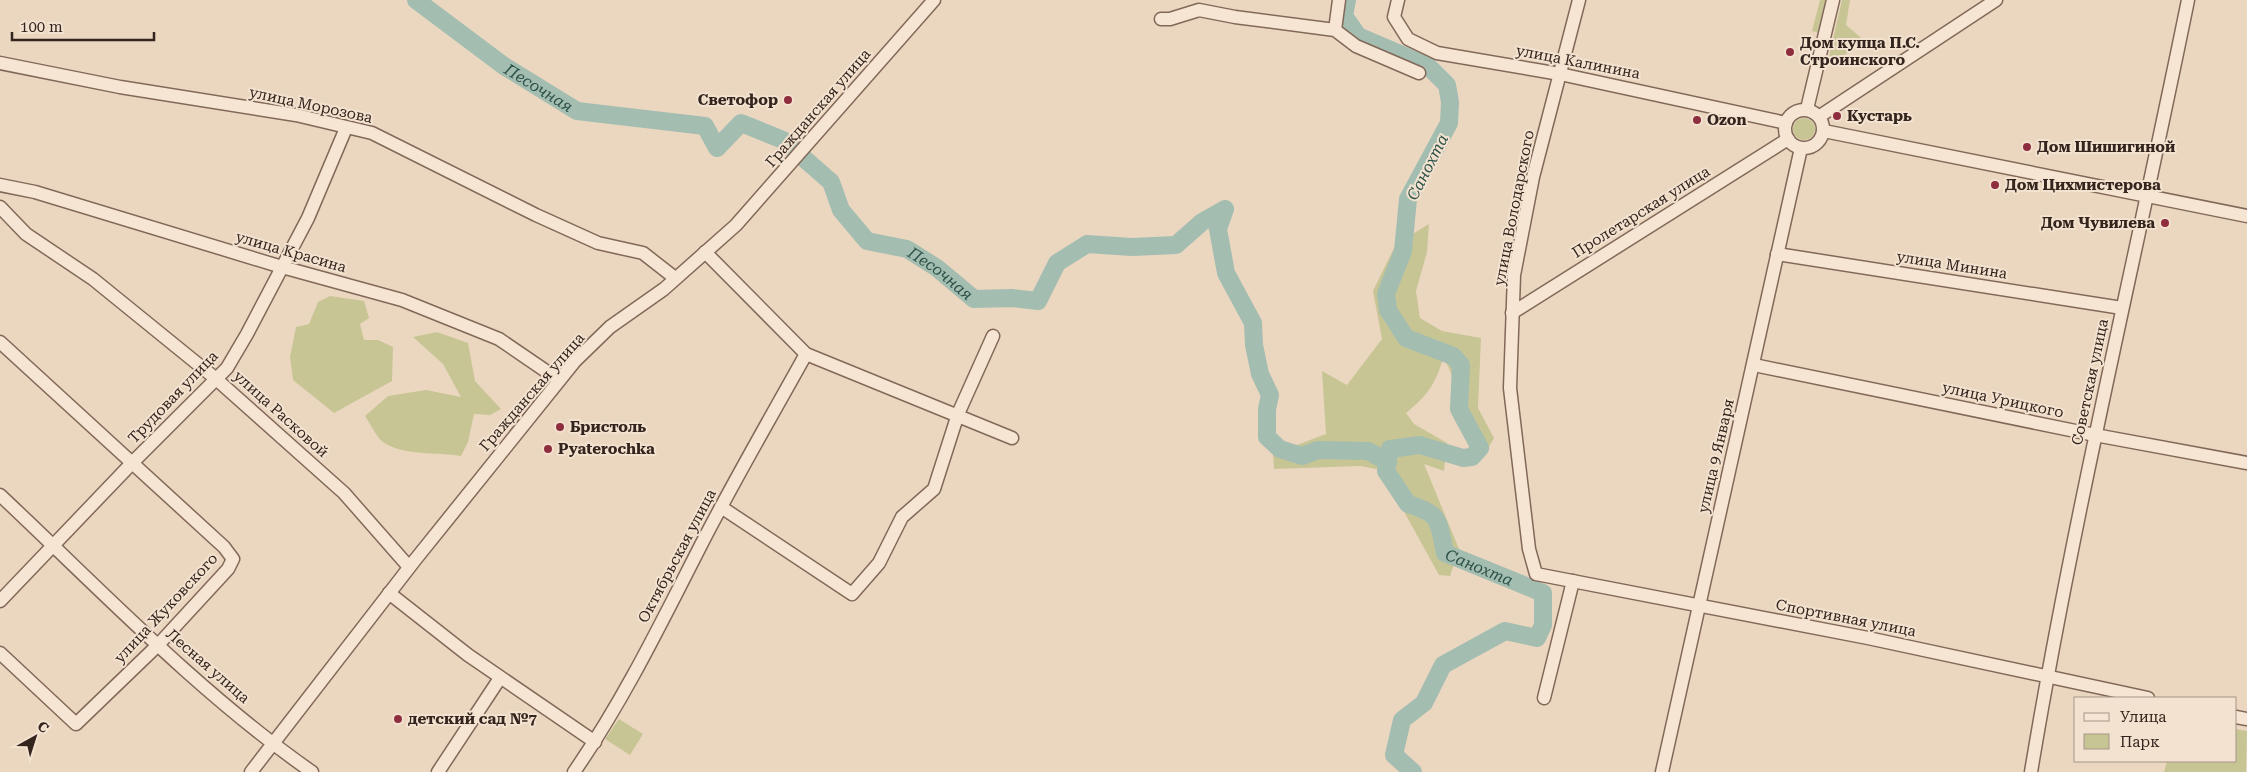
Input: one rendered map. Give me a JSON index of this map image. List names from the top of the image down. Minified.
{"streets":{"street":["улица Калинина","улица Морозова","Гражданская улица","улица Володарского","Пролетарская улица","улица Красина","улица Минина","Советская улица","Трудовая улица","улица Урицкого","улица Расковой","улица 9 Января","Октябрьская улица","улица Жуковского","Спортивная улица","Лесная улица"]},"crossings":[["улица Калинина","улица Володарского"],["улица Калинина","Пролетарская улица"],["улица Калинина","улица 9 Января"],["улица Морозова","Гражданская улица"],["улица Морозова","Трудовая улица"],["Гражданская улица","улица Красина"],["Гражданская улица","улица Расковой"],["Гражданская улица","Лесная улица"],["улица Володарского","Пролетарская улица"],["улица Володарского","Спортивная улица"],["Пролетарская улица","улица 9 Января"],["улица Красина","Трудовая улица"],["улица Минина","Советская улица"],["улица Минина","улица 9 Января"],["Советская улица","улица Урицкого"],["Советская улица","Спортивная улица"],["Трудовая улица","улица Расковой"],["Трудовая улица","улица Жуковского"],["Трудовая улица","Лесная улица"],["улица Урицкого","улица 9 Января"],["улица 9 Января","Спортивная улица"],["улица Жуковского","Лесная улица"]],"water":["Песочная","Санохта"],"places":["Дом купца П.С. Строинского","Светофор","Кустарь","Ozon","Дом Шишигиной","Дом Цихмистерова","Дом Чувилева","Бристоль","Pyaterochka","детский сад №7"],"legend":["Улица","Парк"],"scale_bar":"100 m","north":"top right"}
